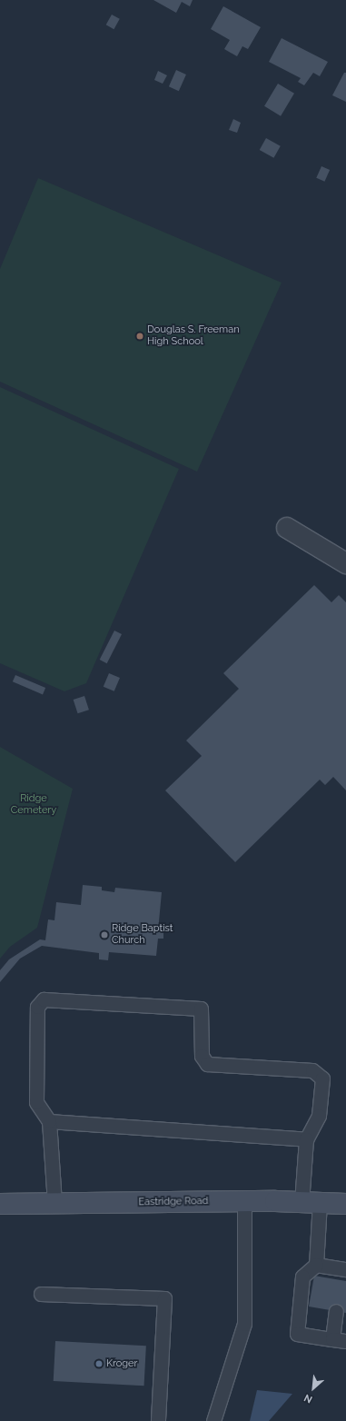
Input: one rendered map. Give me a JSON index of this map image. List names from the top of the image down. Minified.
{"streets":{"main road":["Eastridge Road"]},"parks":["Ridge Cemetery"],"places":["Douglas S. Freeman High School","Ridge Baptist Church","Kroger"],"north":"bottom left"}
